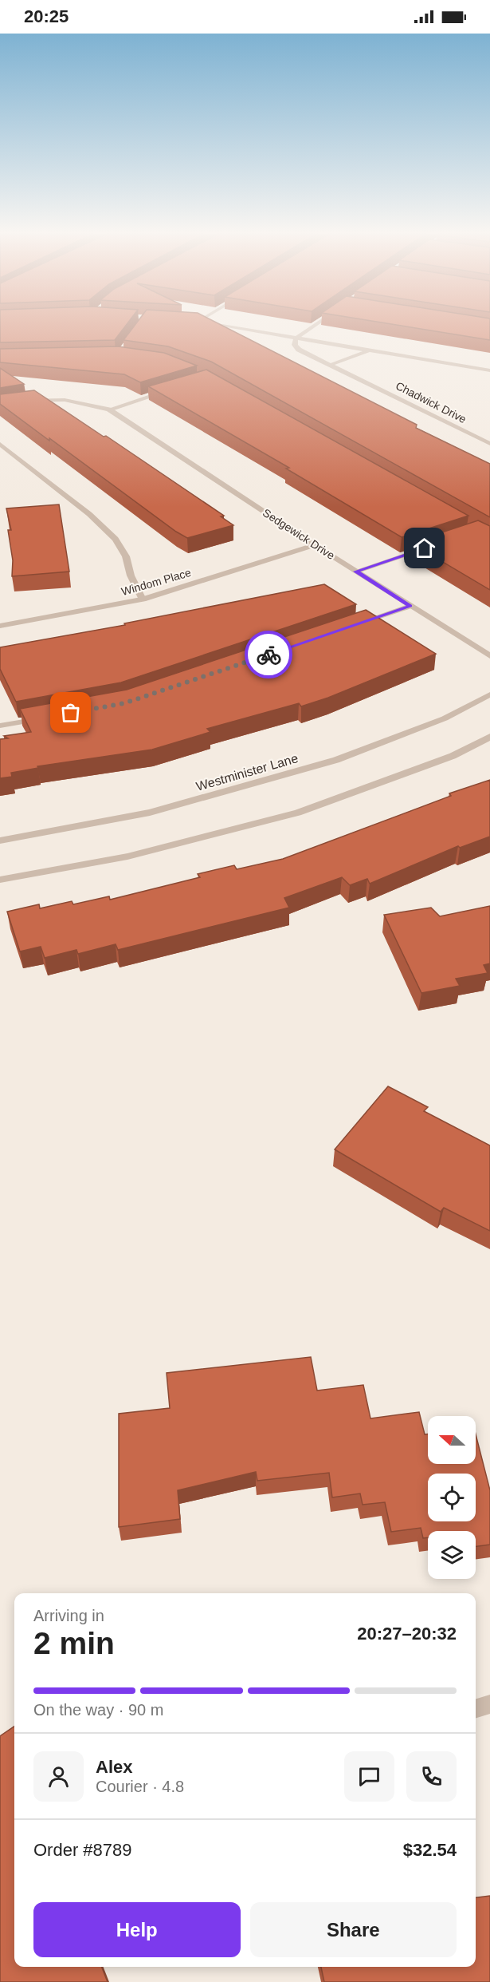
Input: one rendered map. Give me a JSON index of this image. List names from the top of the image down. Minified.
{"streets":{"street":["Chadwick Drive","Sedgewick Drive","Windom Place","Westminister Lane"]},"crossings":[["Sedgewick Drive","Windom Place"]],"north":"left","page":{"status":"20:25","heading":["2 min","Arriving in","20:27–20:32"],"panel":["Alex","Courier · 4.8","Order #8789","$32.54"],"bar":"On the way · 90 m","buttons":["Help","Share"]}}
